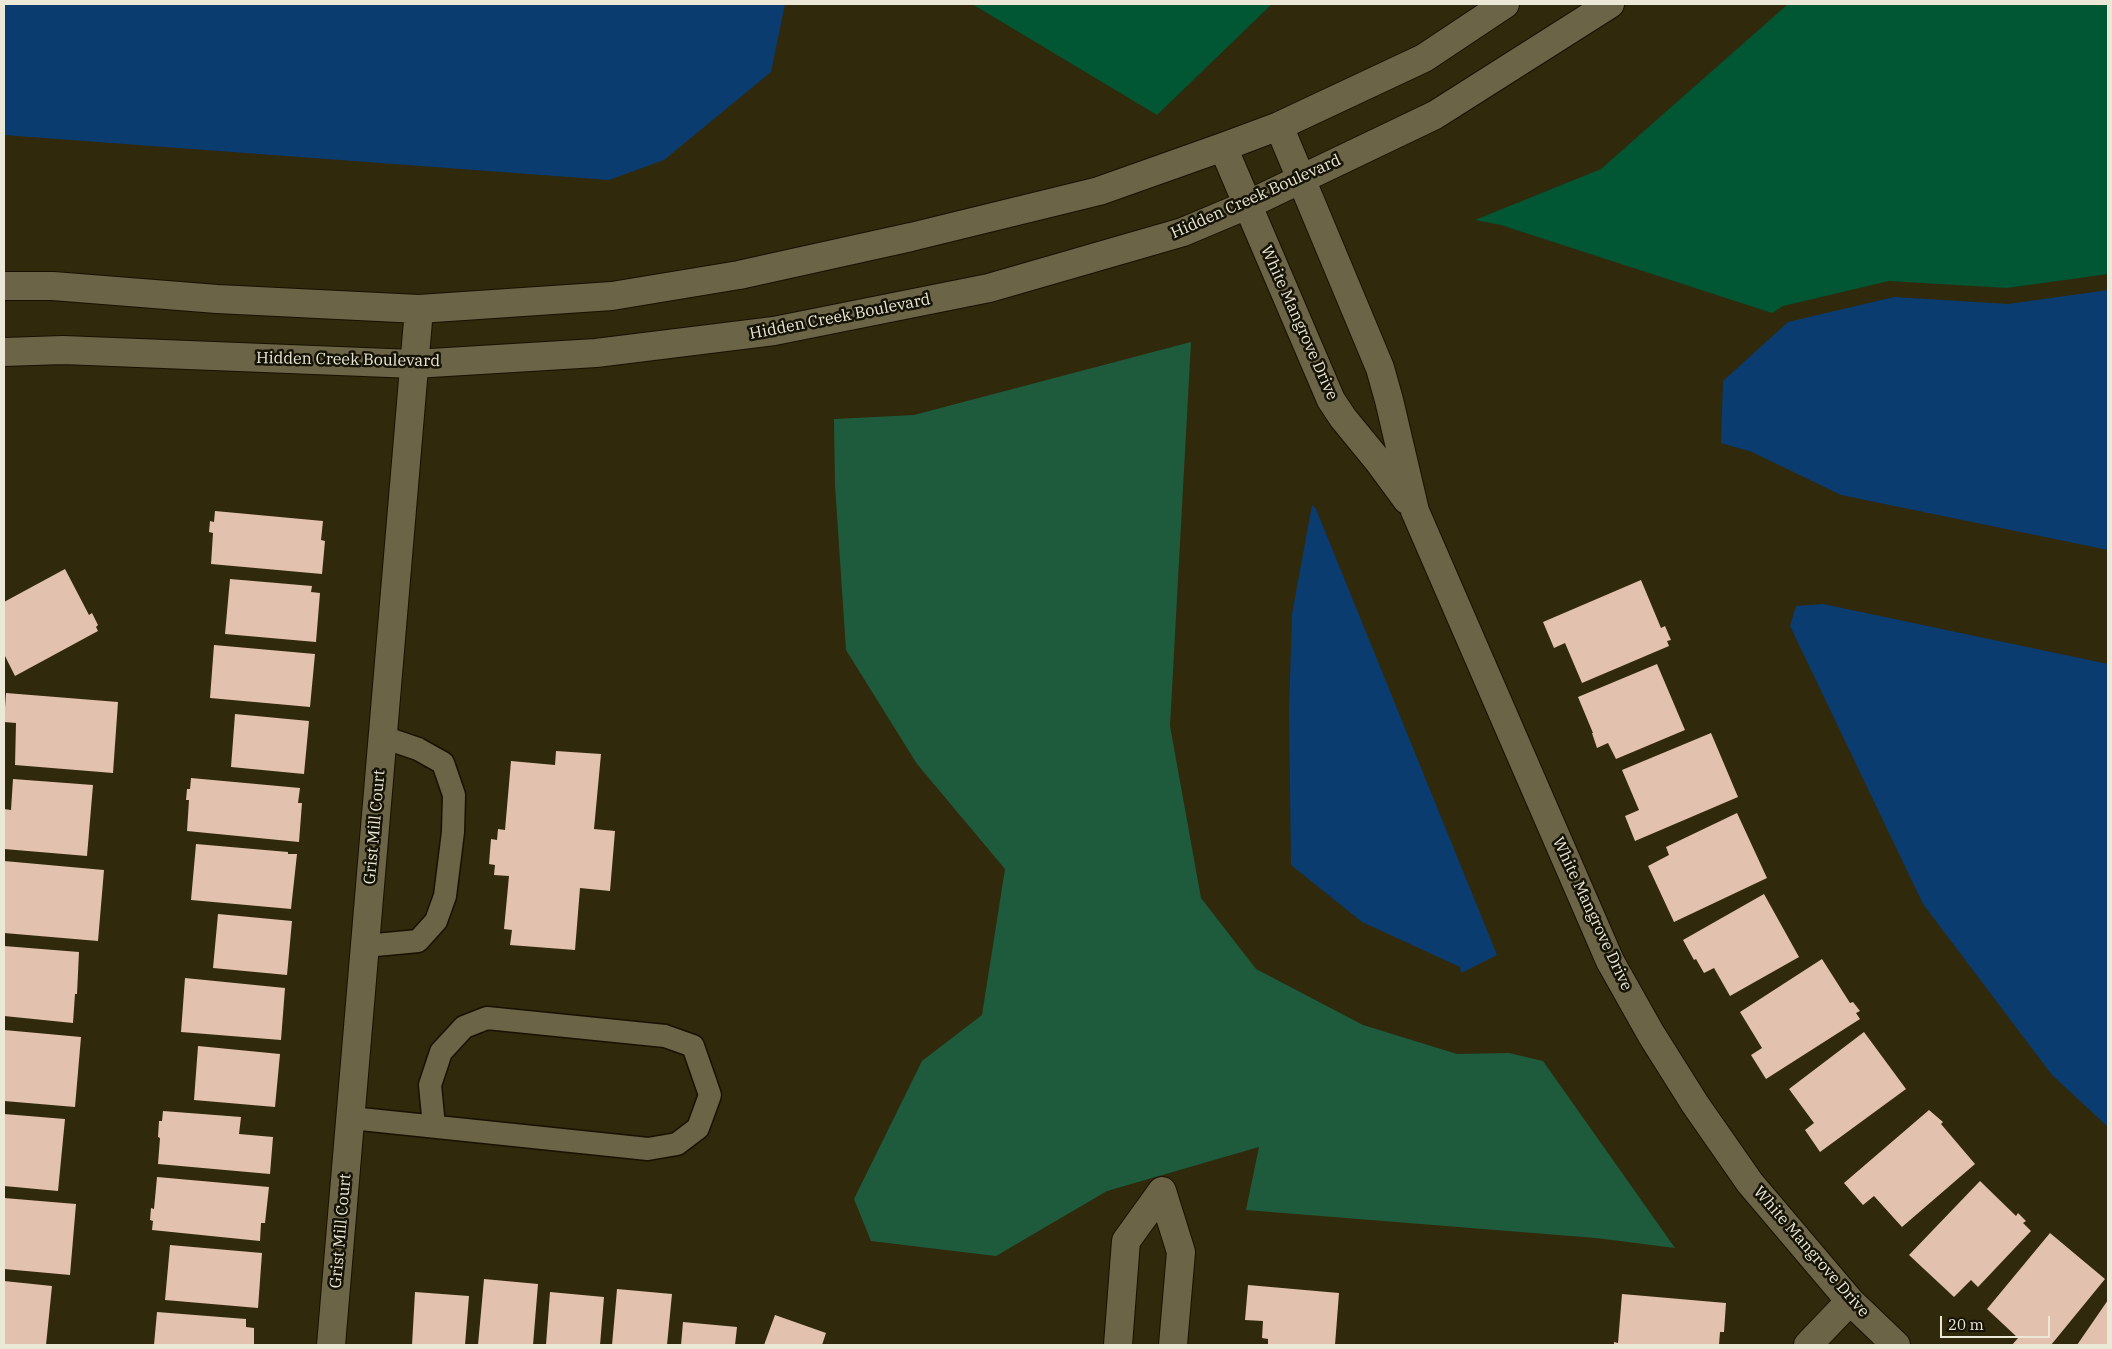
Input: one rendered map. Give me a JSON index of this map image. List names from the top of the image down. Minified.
{"streets":{"street":["Hidden Creek Boulevard","White Mangrove Drive","Grist Mill Court"]},"crossings":[["Hidden Creek Boulevard","White Mangrove Drive"],["Hidden Creek Boulevard","Grist Mill Court"]],"scale_bar":"20 m"}
